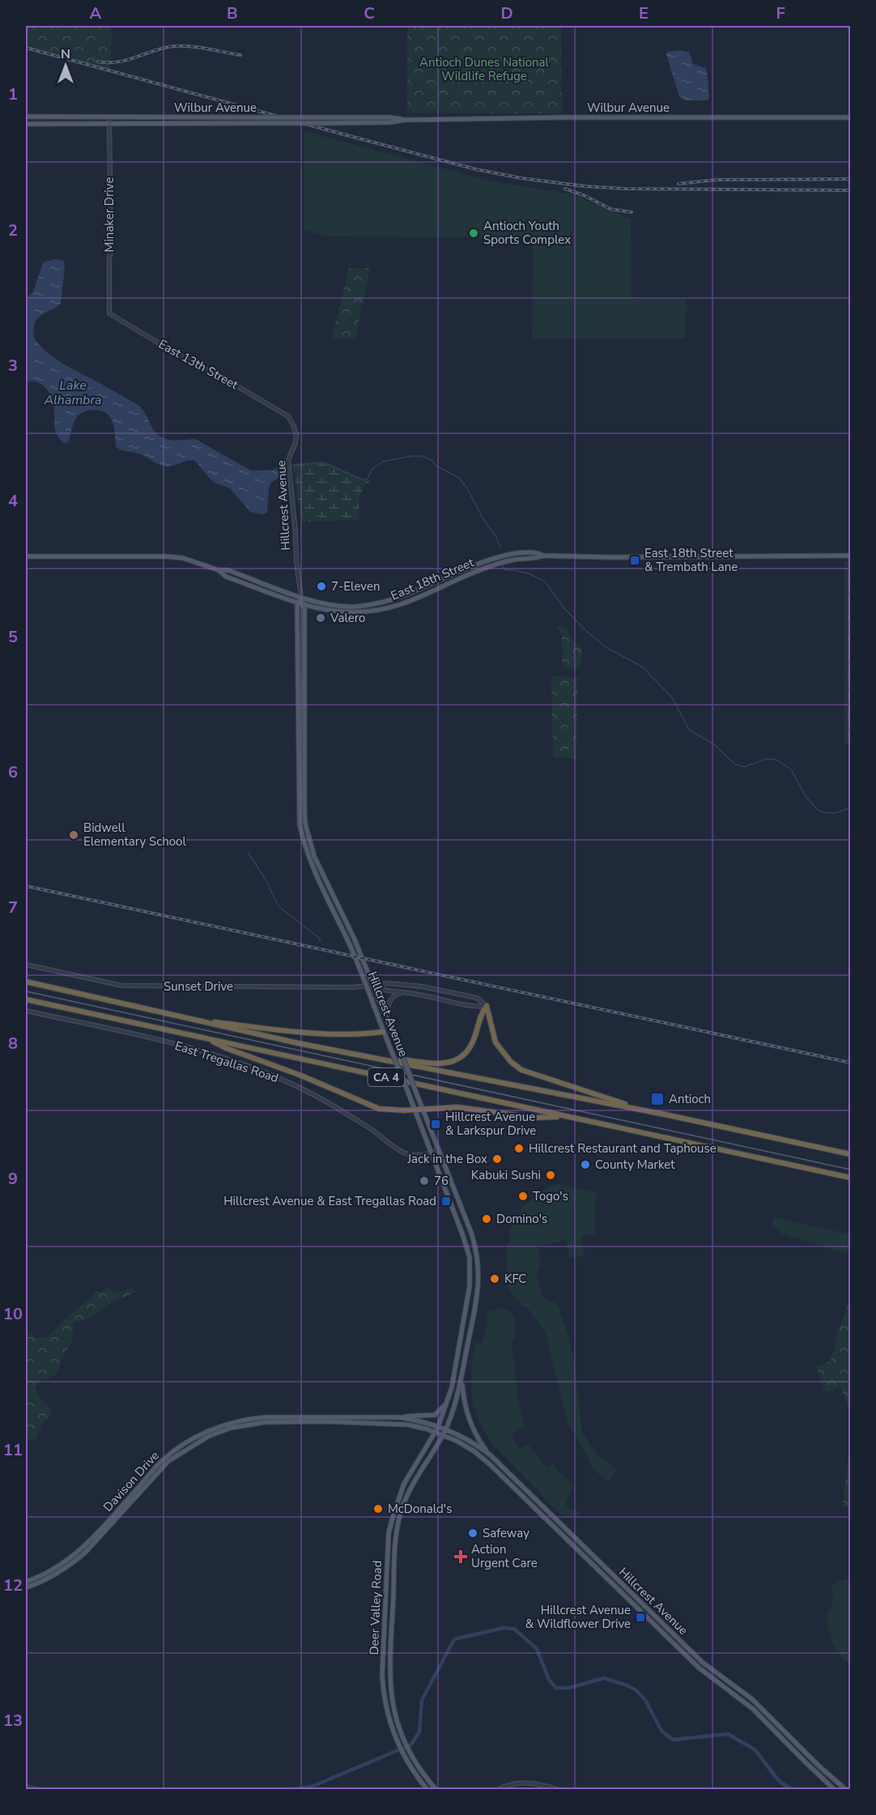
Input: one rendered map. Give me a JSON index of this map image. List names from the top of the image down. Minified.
{"streets":{"highway":["CA 4"],"main road":["Wilbur Avenue","Hillcrest Avenue","East 18th Street","Davison Drive","Deer Valley Road"],"street":["Minaker Drive","East 13th Street","Sunset Drive","East Tregallas Road"]},"crossings":[["Wilbur Avenue","Minaker Drive"],["Minaker Drive","East 13th Street"],["East 13th Street","Hillcrest Avenue"],["Hillcrest Avenue","East 18th Street"],["Hillcrest Avenue","Sunset Drive"],["Hillcrest Avenue","East Tregallas Road"],["Hillcrest Avenue","Davison Drive"],["Hillcrest Avenue","Deer Valley Road"],["Davison Drive","Deer Valley Road"]],"water":["Lake Alhambra"],"parks":["Antioch Dunes National Wildlife Refuge"],"places":{"other":["Antioch Youth Sports Complex","7-Eleven","Valero","Bidwell Elementary School","Hillcrest Restaurant and Taphouse","Jack in the Box","County Market","Kabuki Sushi","76","Togo's","Domino's","KFC","McDonald's","Safeway"],"transit":["East 18th Street & Trembath Lane","Antioch","Hillcrest Avenue & Larkspur Drive","Hillcrest Avenue & East Tregallas Road","Hillcrest Avenue & Wildflower Drive"],"health":["Action Urgent Care"]},"north":"top","grid":{"columns":["A","B","C","D","E","F"],"rows":["1","2","3","4","5","6","7","8","9","10","11","12","13"]}}
